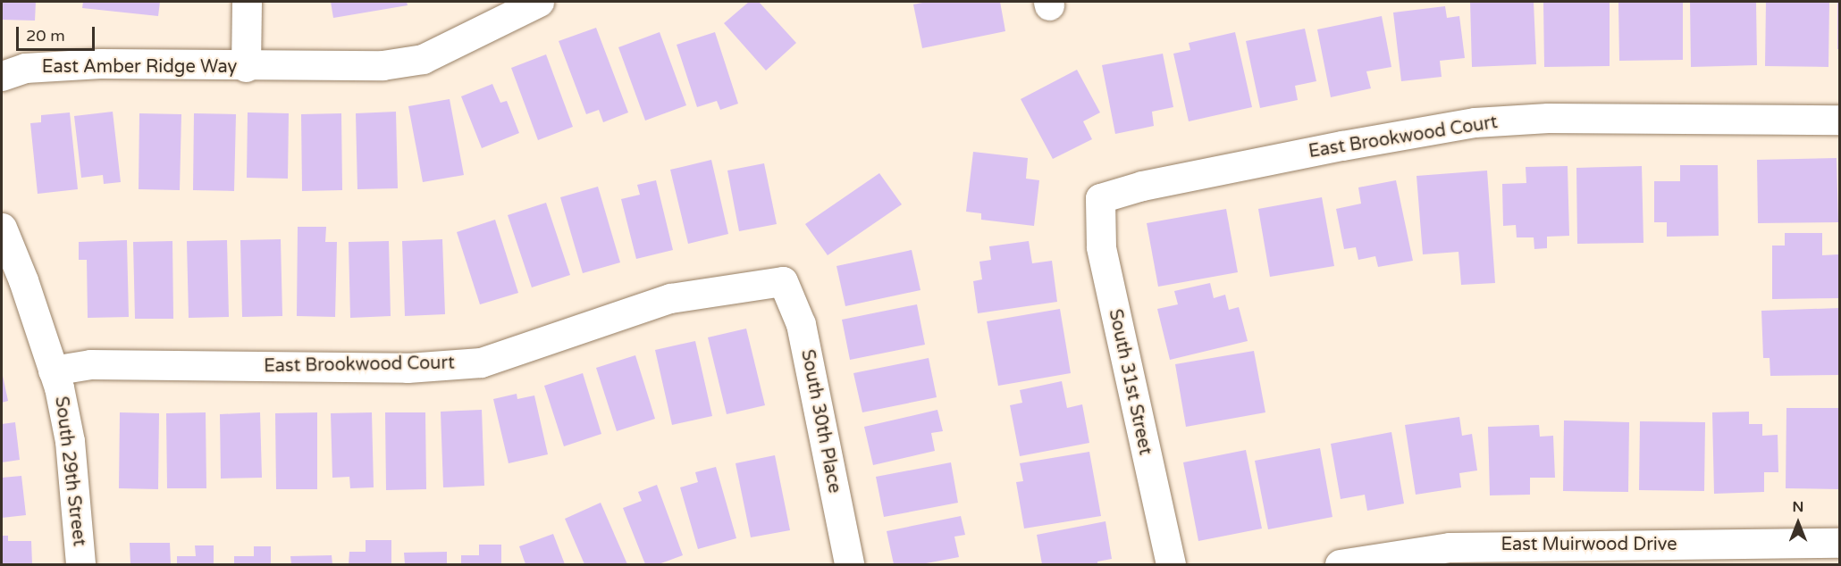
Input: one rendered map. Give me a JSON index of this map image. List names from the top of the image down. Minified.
{"streets":{"street":["East Amber Ridge Way","East Brookwood Court","South 31st Street","South 30th Place","South 29th Street","East Muirwood Drive"]},"crossings":[["East Brookwood Court","South 31st Street"],["East Brookwood Court","South 30th Place"],["East Brookwood Court","South 29th Street"]],"scale_bar":"20 m","north":"top"}
